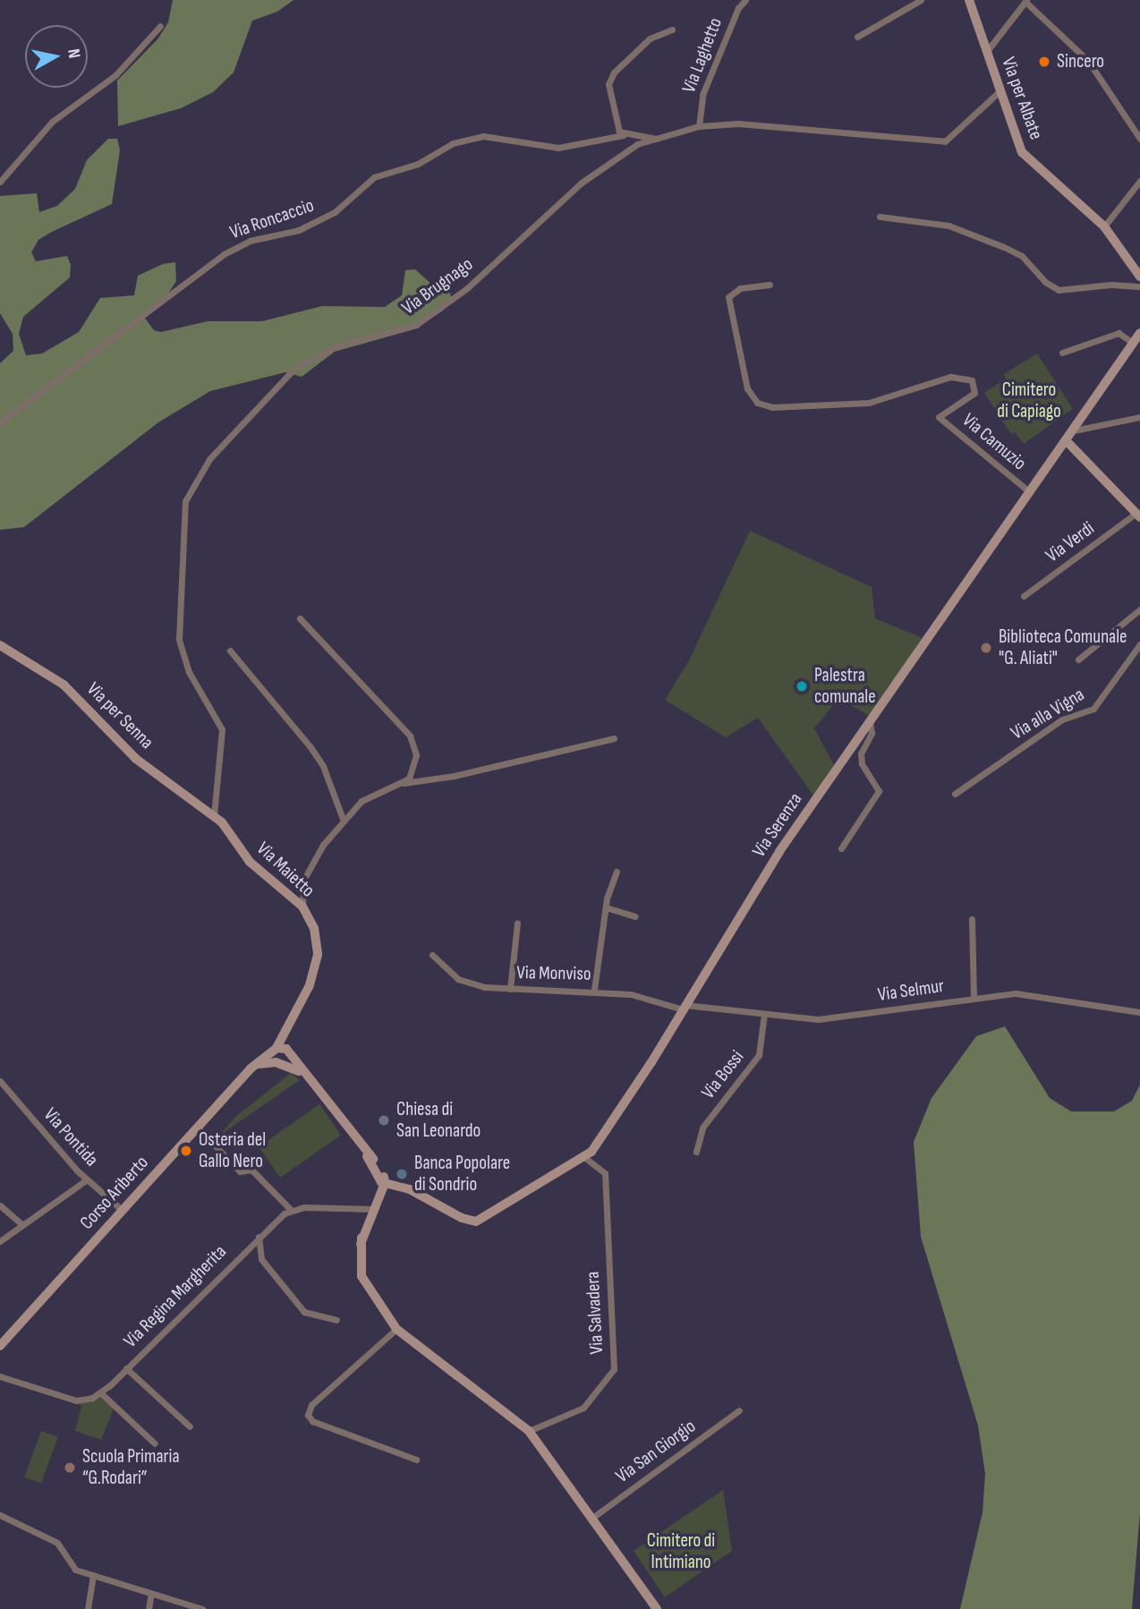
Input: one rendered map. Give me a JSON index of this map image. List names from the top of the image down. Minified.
{"streets":{"street":["Via Laghetto","Via per Albate","Via Roncaccio","Via Brugnago","Via Camuzio","Via Verdi","Via alla Vigna","Via per Senna","Via Serenza","Via Maietto","Via Monviso","Via Selmur","Via Bossi","Via Pontida","Corso Ariberto","Via Regina Margherita","Via Salvadera","Via San Giorgio"]},"crossings":[["Via Laghetto","Via Brugnago"],["Via per Albate","Via Brugnago"],["Via Roncaccio","Via Brugnago"],["Via Brugnago","Via per Senna"],["Via Brugnago","Via Maietto"],["Via Camuzio","Via Serenza"],["Via per Senna","Via Maietto"],["Via Serenza","Via Monviso"],["Via Serenza","Via Selmur"],["Via Serenza","Via Salvadera"],["Via Maietto","Corso Ariberto"],["Via Monviso","Via Selmur"],["Via Selmur","Via Bossi"],["Via Pontida","Corso Ariberto"]],"parks":["Cimitero di Capiago","Cimitero di Intimiano"],"places":["Sincero","Biblioteca Comunale \"G. Aliati\"","Palestra comunale","Chiesa di San Leonardo","Osteria del Gallo Nero","Banca Popolare di Sondrio","Scuola Primaria “G.Rodari”"],"north":"right"}
